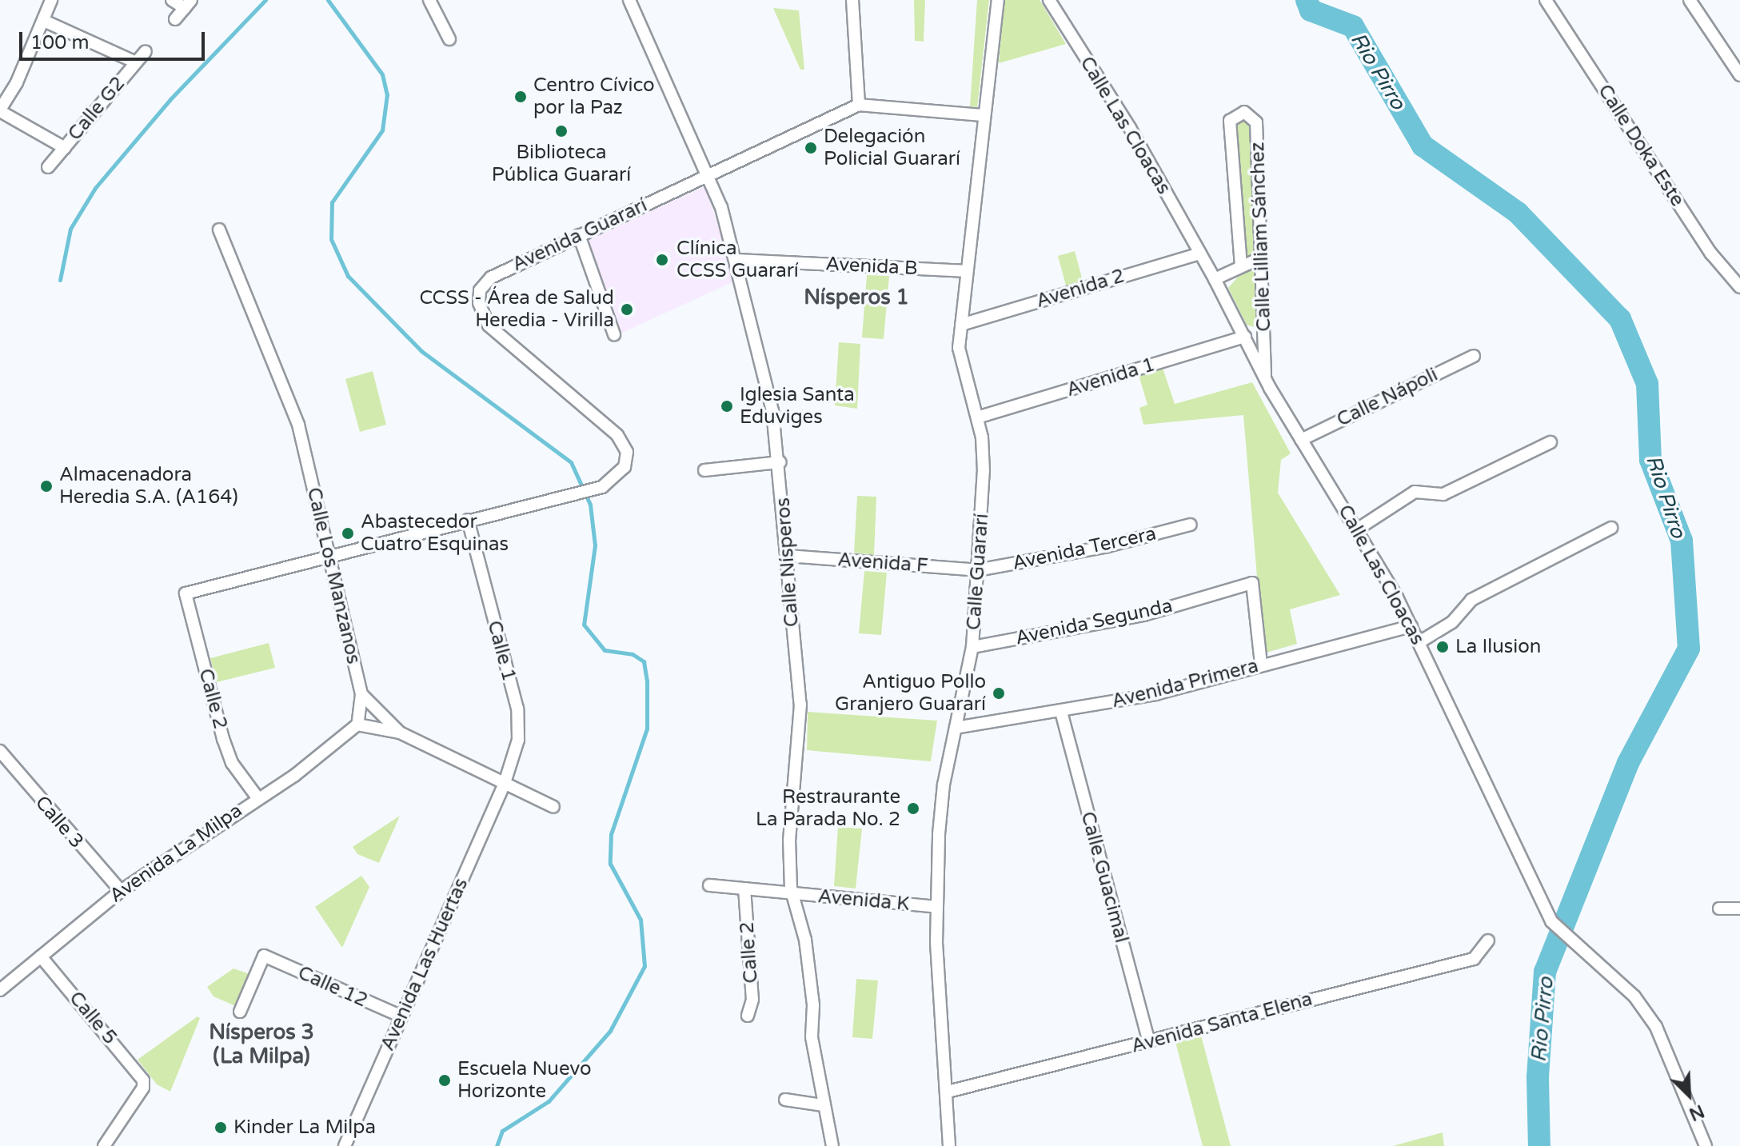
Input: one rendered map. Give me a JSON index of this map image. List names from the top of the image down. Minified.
{"streets":{"street":["Calle G2","Calle Las Cloacas","Calle Doka Este","Avenida Guararí","Calle Lilliam Sánchez","Avenida B","Avenida 2","Avenida 1","Calle Nápoli","Avenida Tercera","Calle Nísperos","Avenida F","Calle Guararí","Calle Los Manzanos","Avenida Segunda","Calle 1","Avenida Primera","Calle 2","Calle 3","Avenida La Milpa","Calle Guacimal","Avenida K","Avenida Las Huertas","Calle 12","Calle 5","Avenida Santa Elena"]},"crossings":[["Calle Las Cloacas","Calle Lilliam Sánchez"],["Calle Las Cloacas","Avenida 2"],["Calle Las Cloacas","Avenida 1"],["Calle Las Cloacas","Calle Nápoli"],["Calle Las Cloacas","Avenida Primera"],["Avenida Guararí","Calle Nísperos"],["Avenida Guararí","Calle Guararí"],["Avenida Guararí","Calle Los Manzanos"],["Avenida Guararí","Calle 1"],["Avenida Guararí","Calle 2"],["Avenida B","Calle Nísperos"],["Avenida B","Calle Guararí"],["Avenida 2","Calle Guararí"],["Avenida 1","Calle Guararí"],["Avenida Tercera","Avenida F"],["Avenida Tercera","Calle Guararí"],["Calle Nísperos","Avenida F"],["Calle Nísperos","Avenida K"],["Avenida F","Calle Guararí"],["Calle Guararí","Avenida Segunda"],["Calle Guararí","Avenida Primera"],["Calle Guararí","Avenida K"],["Calle Guararí","Avenida Santa Elena"],["Calle Los Manzanos","Avenida La Milpa"],["Avenida Segunda","Avenida Primera"],["Calle 1","Avenida Las Huertas"],["Avenida Primera","Calle Guacimal"],["Calle 2","Avenida La Milpa"],["Calle 3","Avenida La Milpa"],["Avenida La Milpa","Calle 5"],["Calle Guacimal","Avenida Santa Elena"],["Avenida Las Huertas","Calle 12"]],"districts":["Nísperos 1","Nísperos 3 (La Milpa)"],"water":["Rio Pirro"],"places":["Centro Cívico por la Paz","Biblioteca Pública Guararí","Delegación Policial Guararí","Clínica CCSS Guararí","CCSS - Área de Salud Heredia - Virilla","Iglesia Santa Eduviges","Almacenadora Heredia S.A. (A164)","Abastecedor Cuatro Esquinas","La Ilusion","Antiguo Pollo Granjero Guararí","Restraurante La Parada No. 2","Escuela Nuevo Horizonte","Kinder La Milpa"],"scale_bar":"100 m","north":"bottom right"}
